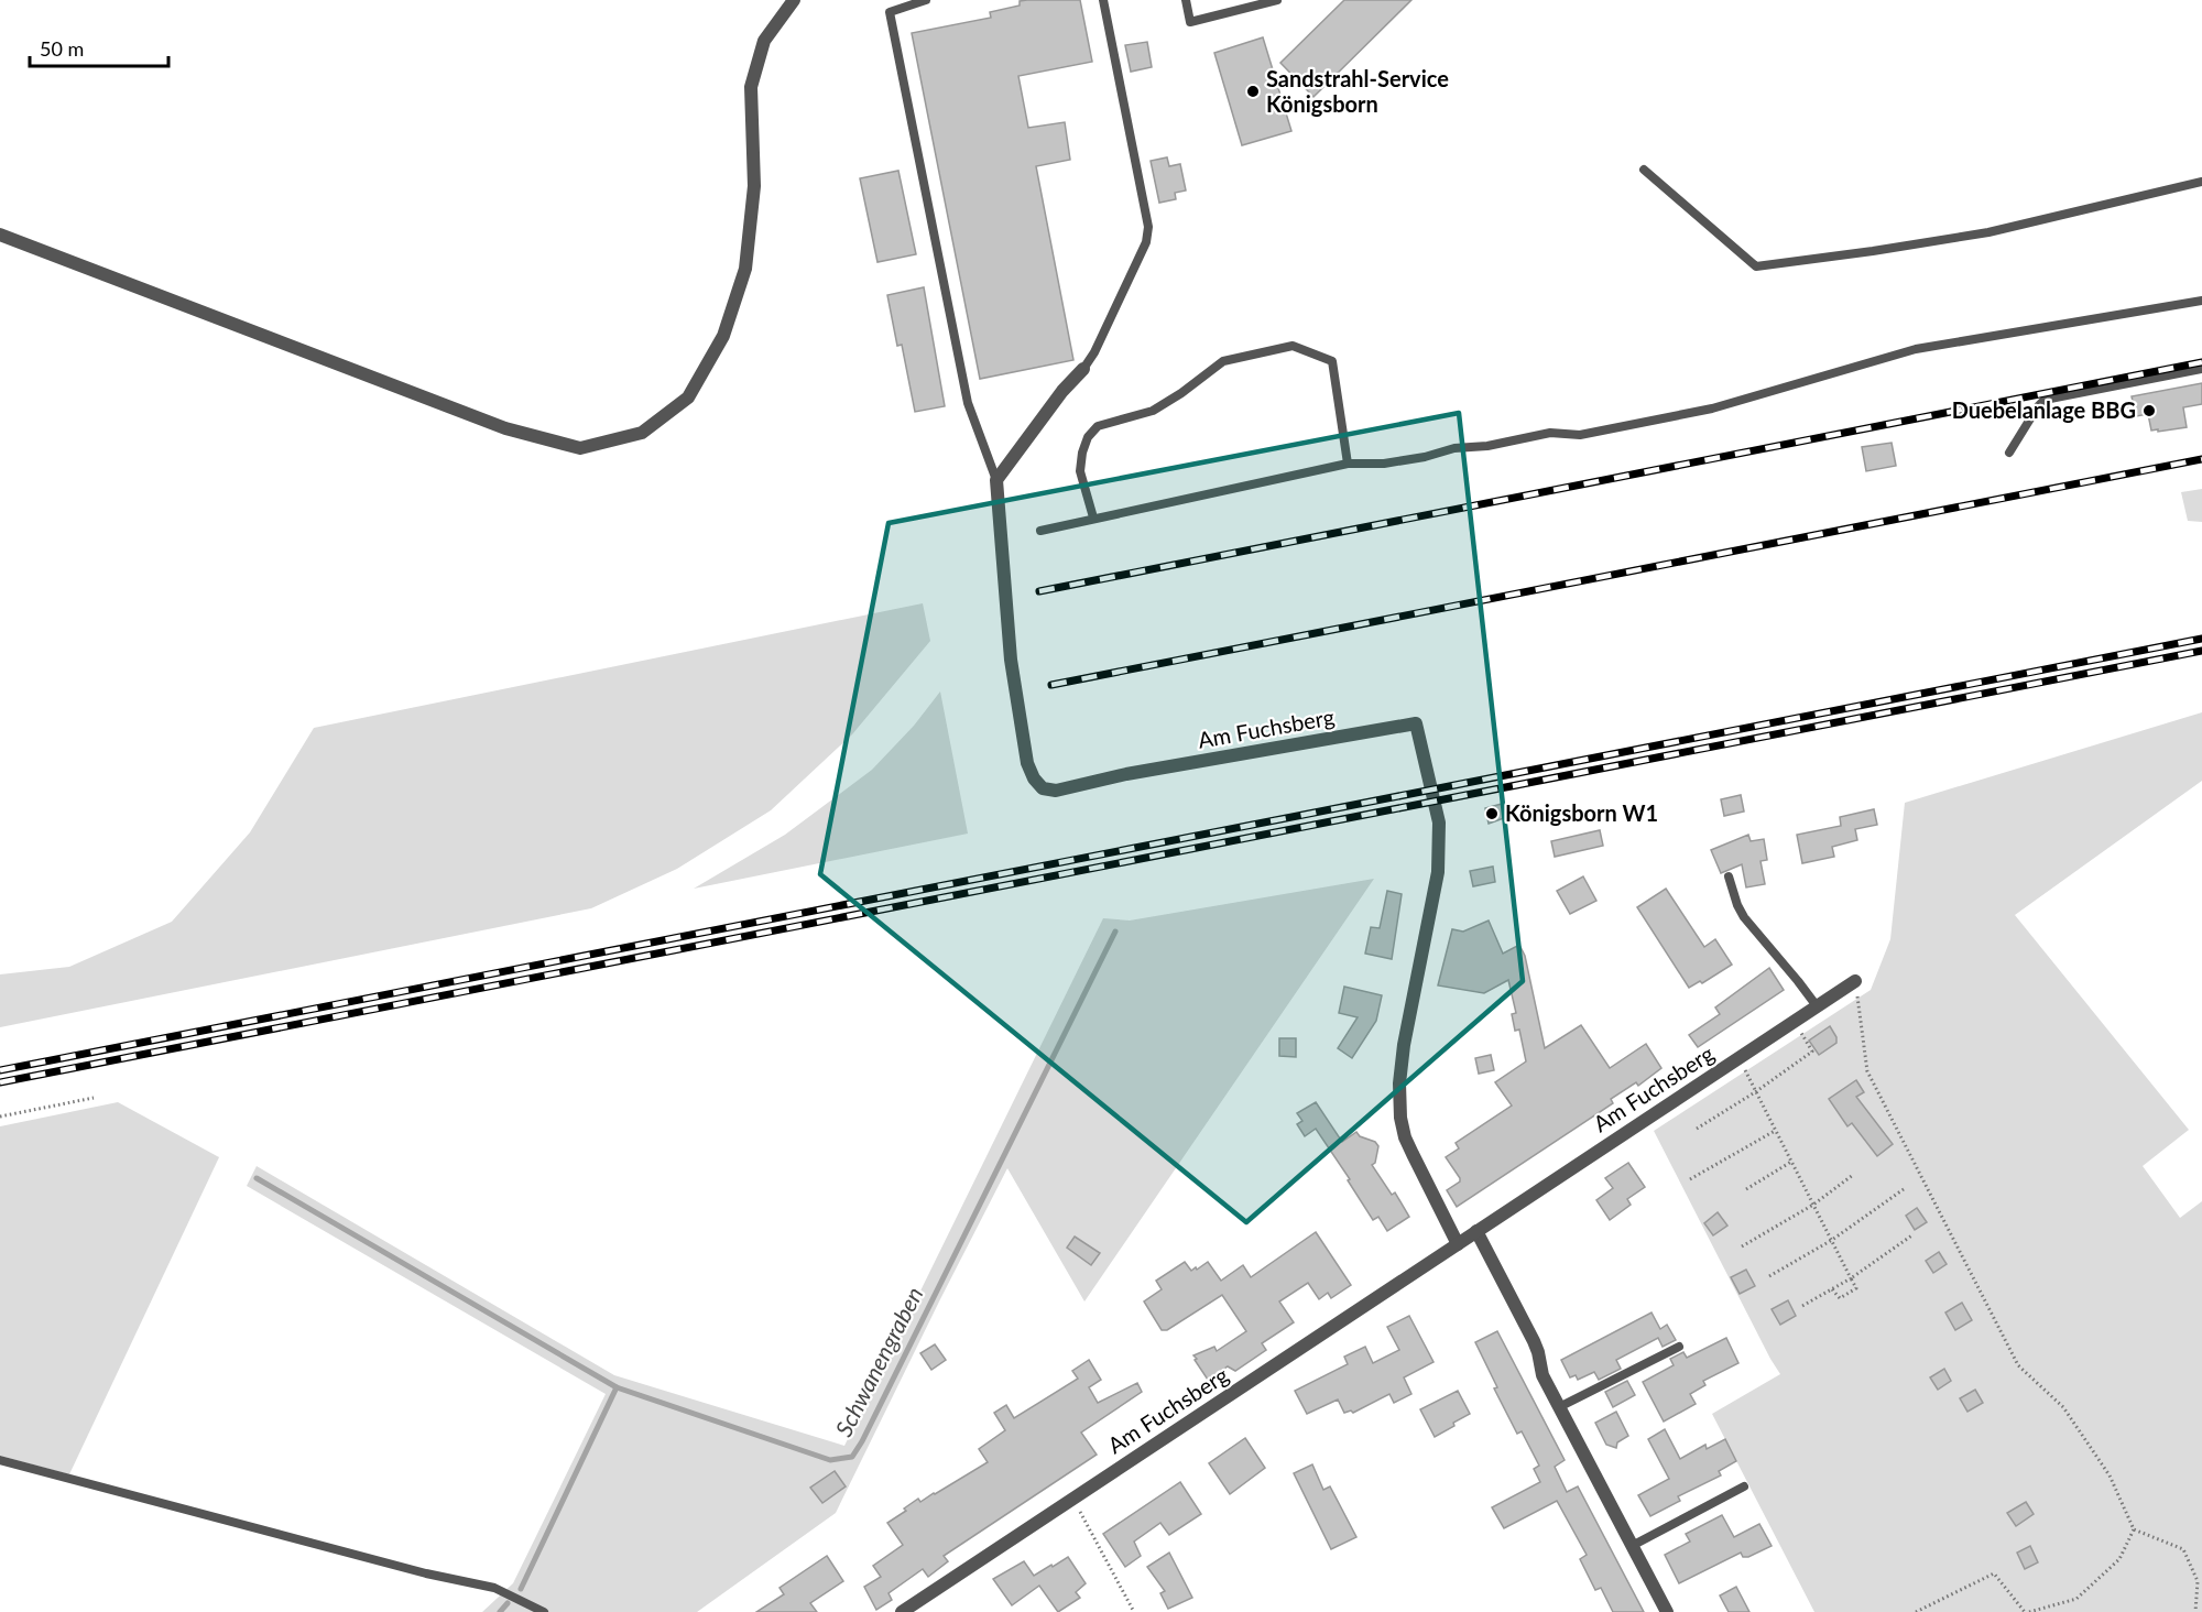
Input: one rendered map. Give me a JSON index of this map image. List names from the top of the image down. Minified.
{"streets":{"street":["Am Fuchsberg"]},"water":["Schwanengraben"],"places":["Sandstrahl-Service Königsborn","Duebelanlage BBG","Königsborn W1"],"scale_bar":"50 m"}
